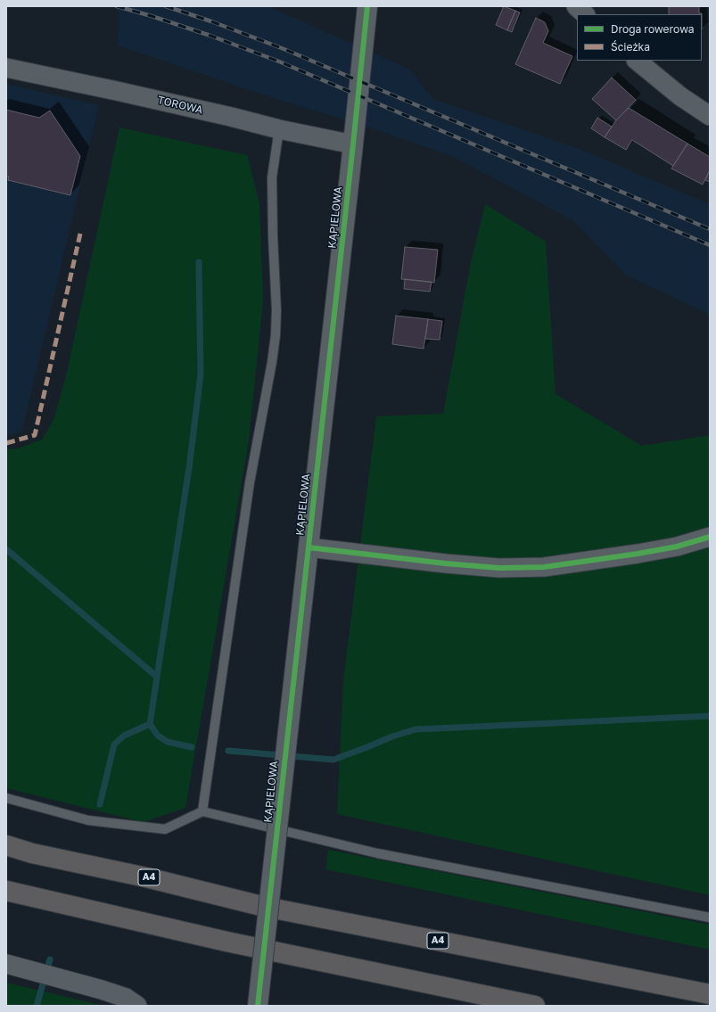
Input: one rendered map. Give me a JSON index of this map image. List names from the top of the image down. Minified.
{"streets":{"highway":["A4"],"street":["TOROWA","KĄPIELOWA"]},"crossings":[["TOROWA","KĄPIELOWA"]],"legend":["Droga rowerowa","Ścieżka"]}
